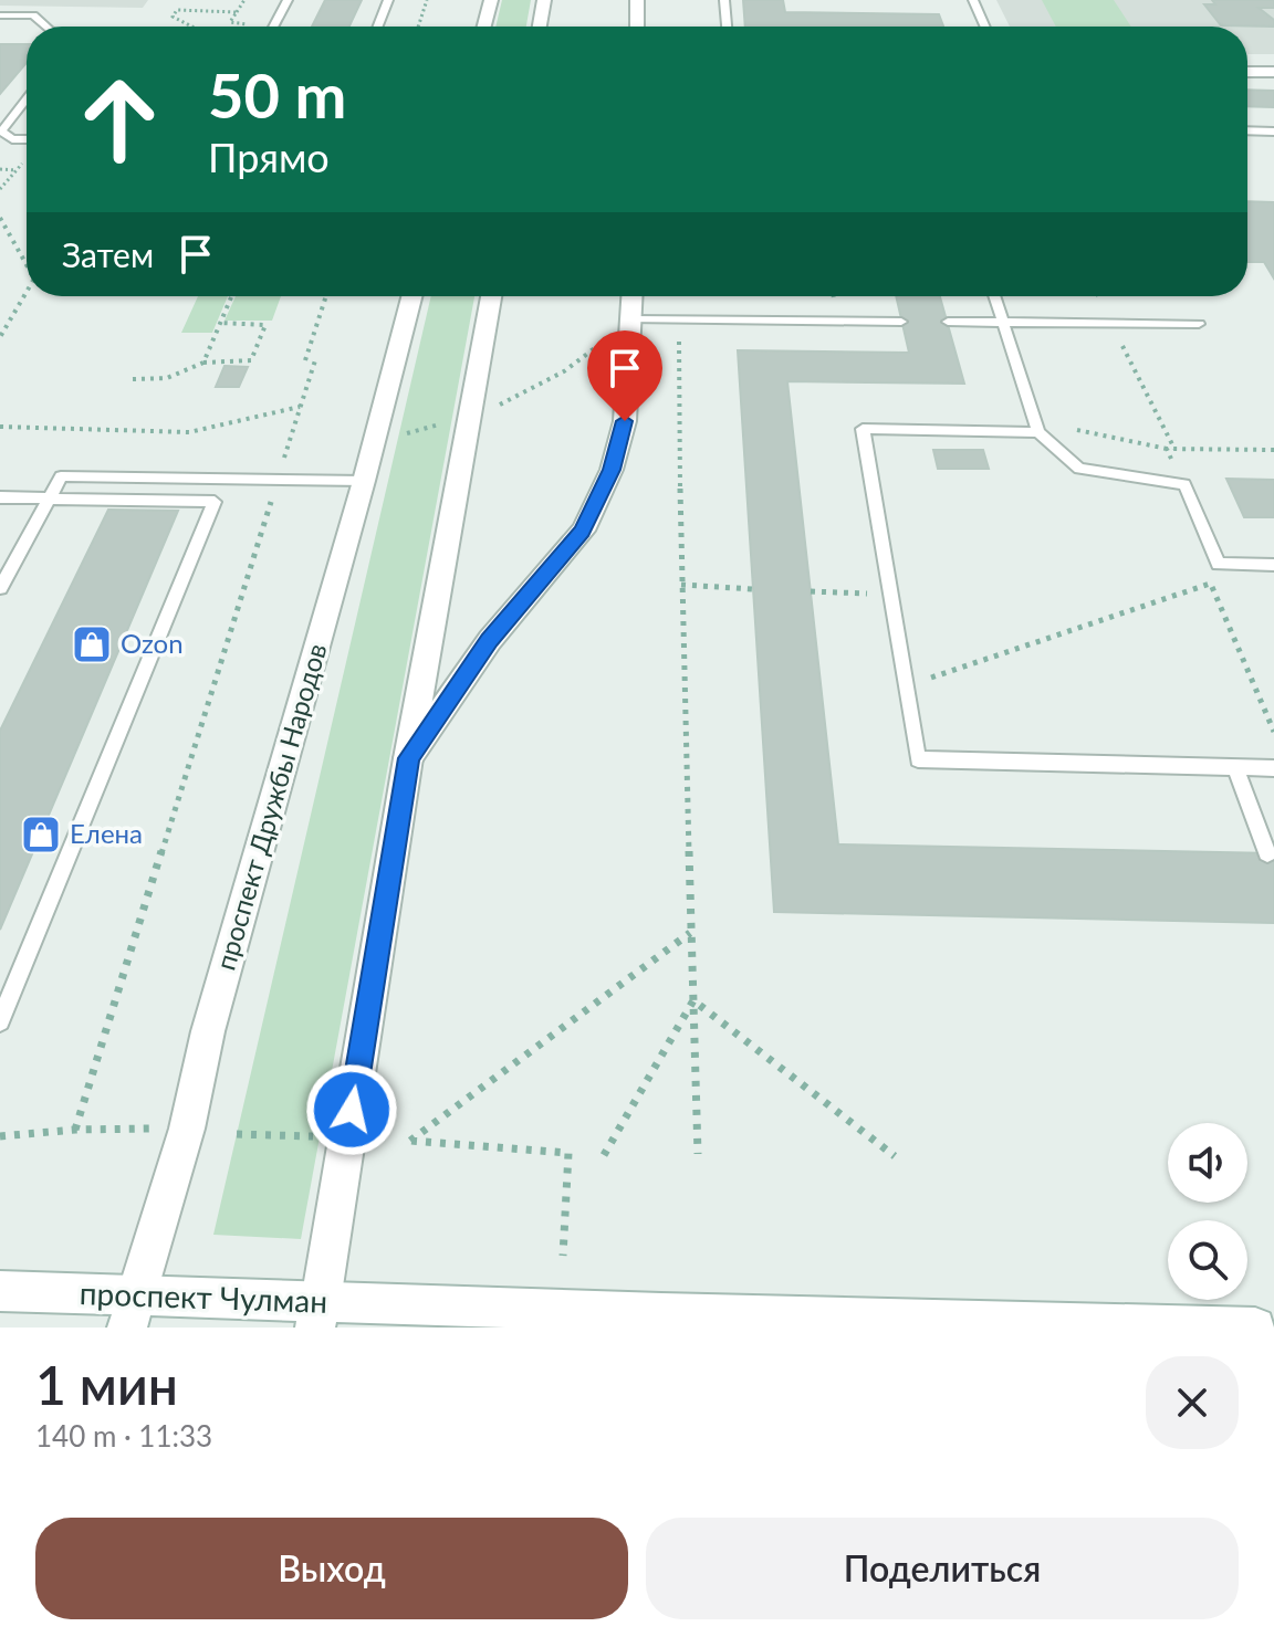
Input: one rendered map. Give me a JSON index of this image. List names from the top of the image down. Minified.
{"streets":{"street":["проспект Дружбы Народов","проспект Чулман"]},"crossings":[["проспект Дружбы Народов","проспект Чулман"]],"places":{"shop":["Ozon","Елена"]},"page":{"turn":["50 m","Прямо"],"then":"Затем","heading":["1 мин","140 m · 11:33"],"buttons":["Выход","Поделиться"]}}
